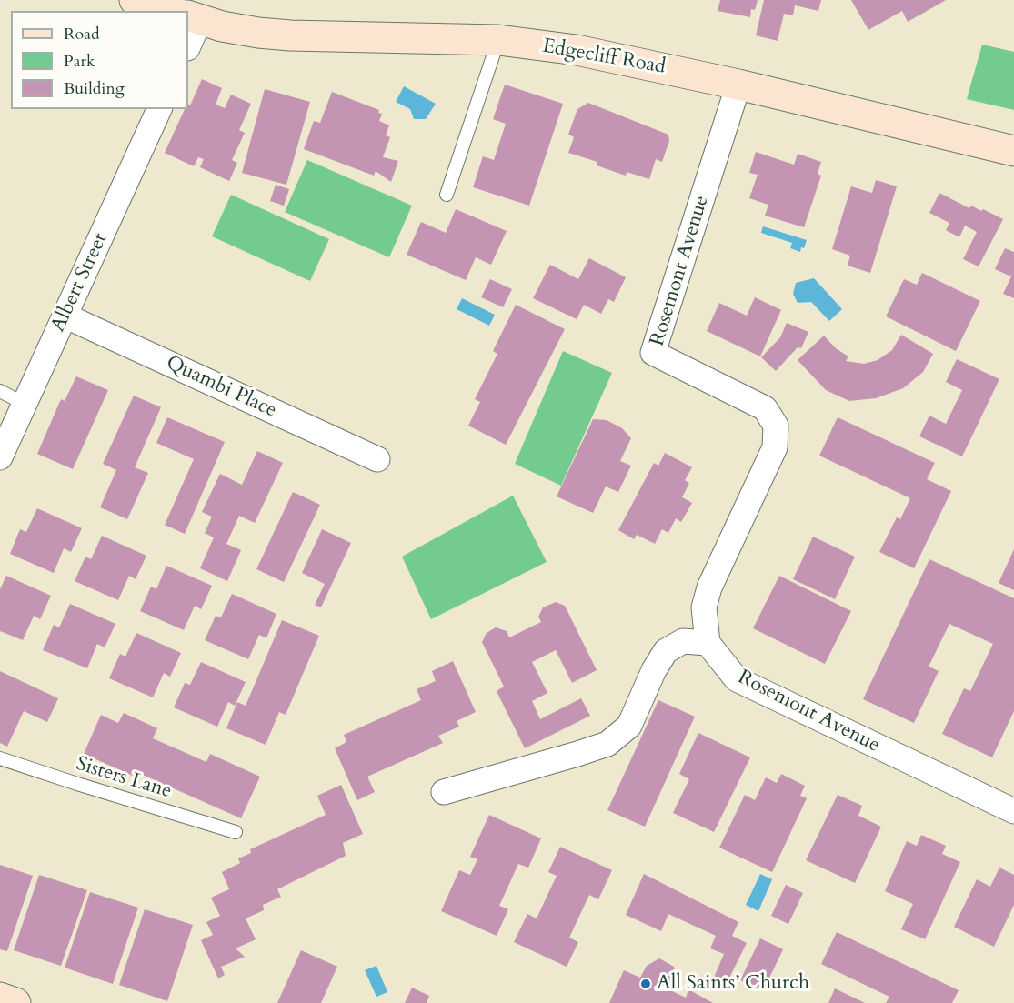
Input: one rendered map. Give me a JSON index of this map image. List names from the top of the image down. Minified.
{"streets":{"street":["Edgecliff Road","Rosemont Avenue","Albert Street","Quambi Place"],"lane":["Sisters Lane"]},"crossings":[["Edgecliff Road","Rosemont Avenue"],["Albert Street","Quambi Place"]],"places":["All Saints’ Church"],"legend":["Road","Park","Building"]}
